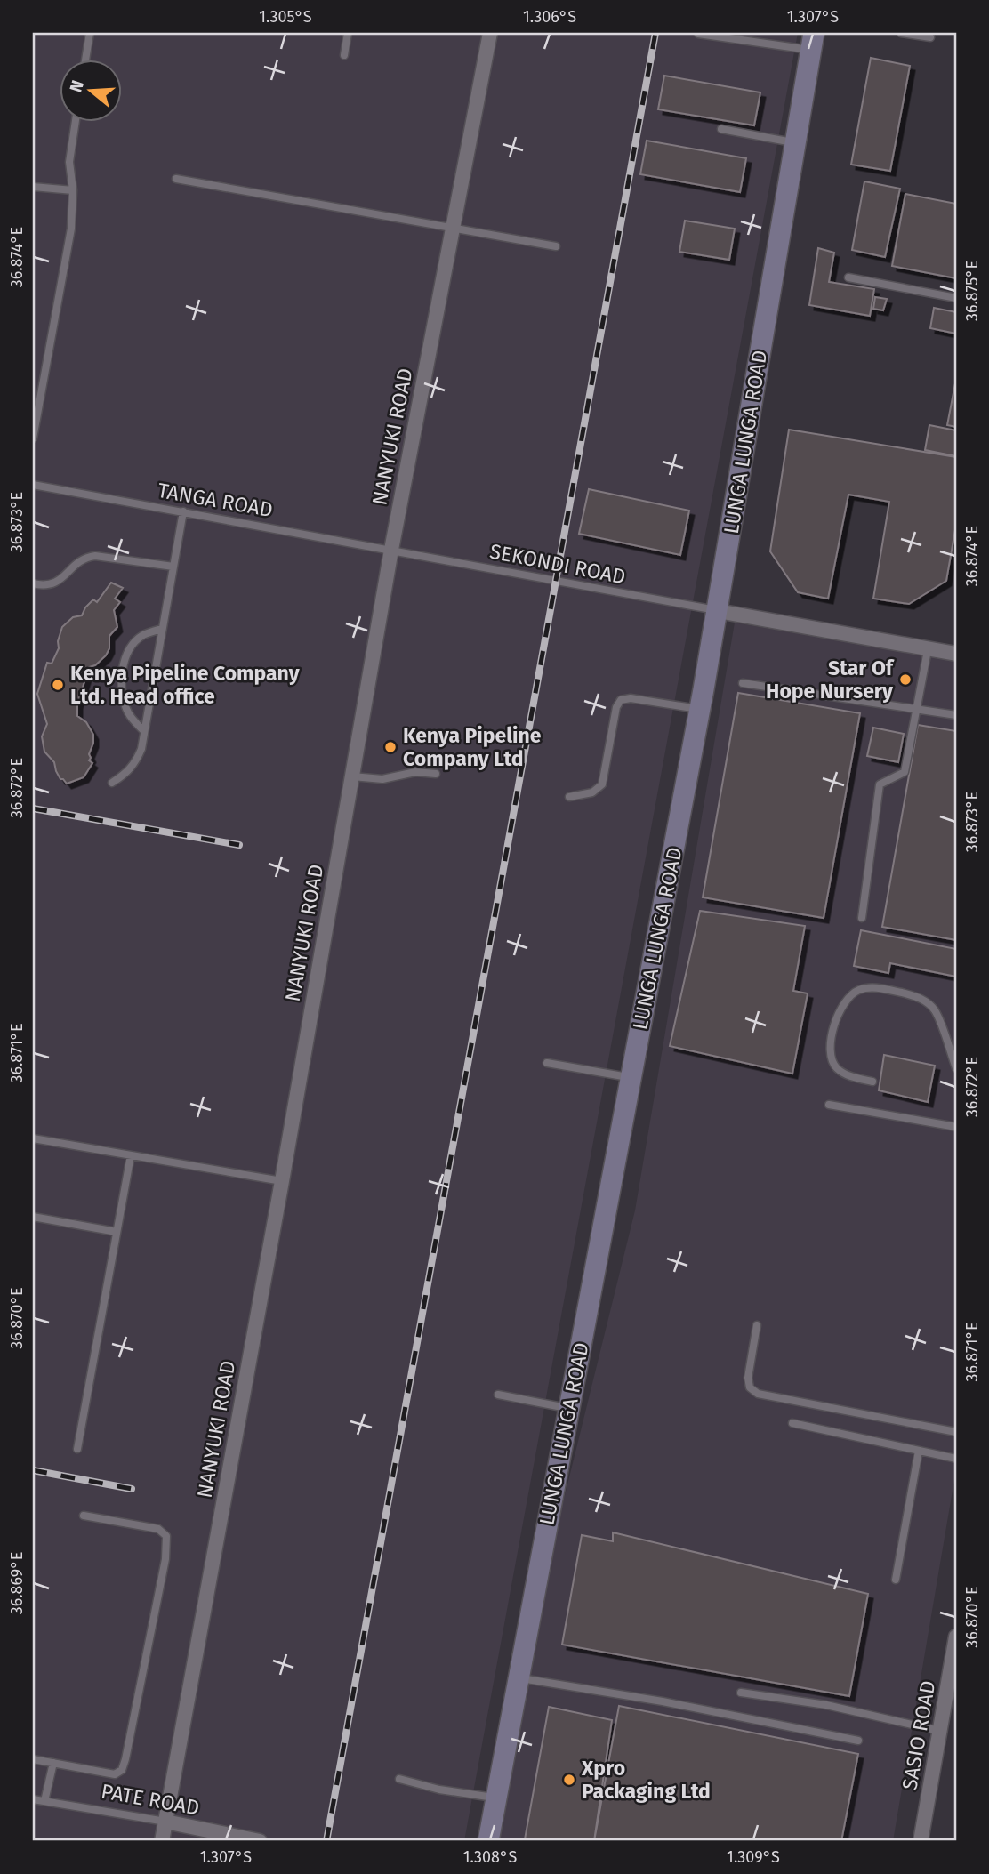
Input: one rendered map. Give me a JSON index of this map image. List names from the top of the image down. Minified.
{"streets":{"main road":["LUNGA LUNGA ROAD"],"street":["NANYUKI ROAD","SASIO ROAD","PATE ROAD"],"lane":["TANGA ROAD","SEKONDI ROAD"]},"crossings":[["NANYUKI ROAD","TANGA ROAD"],["NANYUKI ROAD","SEKONDI ROAD"],["NANYUKI ROAD","PATE ROAD"],["LUNGA LUNGA ROAD","SEKONDI ROAD"],["TANGA ROAD","SEKONDI ROAD"]],"places":["Star Of Hope Nursery","Kenya Pipeline Company Ltd. Head office","Kenya Pipeline Company Ltd","Xpro Packaging Ltd"],"north":"left","coordinates":["1.305°S","1.306°S","1.307°S","36.874°E","36.875°E","36.873°E","36.872°E","36.871°E","36.870°E","36.869°E","1.308°S","1.309°S"]}
